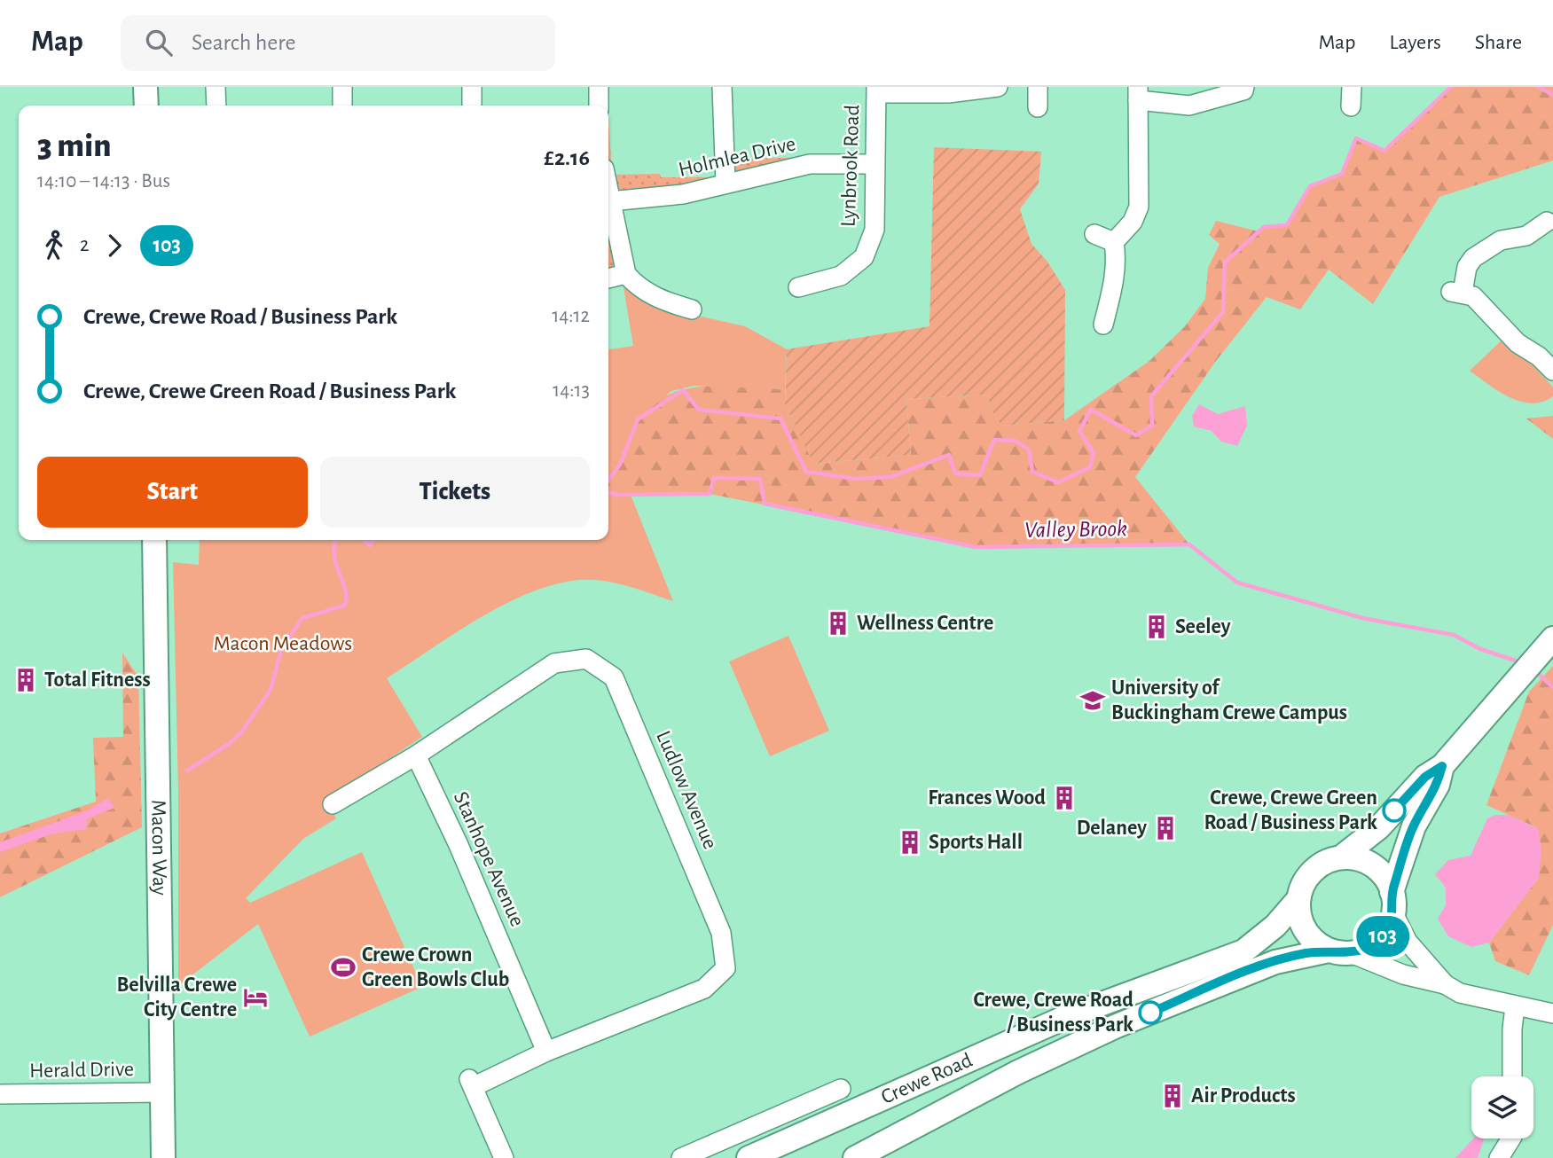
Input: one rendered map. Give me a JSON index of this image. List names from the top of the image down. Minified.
{"streets":{"main road":["Macon Way","Crewe Road"],"street":["Holmlea Drive","Lynbrook Road","Ludlow Avenue","Stanhope Avenue","Herald Drive"]},"crossings":[["Holmlea Drive","Lynbrook Road"],["Ludlow Avenue","Stanhope Avenue"],["Macon Way","Herald Drive"]],"water":["Valley Brook"],"parks":["Macon Meadows"],"places":{"building":["Wellness Centre","Seeley","Total Fitness","Frances Wood","Delaney","Sports Hall","Air Products"],"school or university":["University of Buckingham Crewe Campus"],"other":["Crewe, Crewe Green Road / Business Park","Crewe, Crewe Road / Business Park"],"sports":["Crewe Crown Green Bowls Club"],"hotel":["Belvilla Crewe City Centre"]},"lines":["bus line 103"],"page":{"header":"Map","search":"Search here","nav":["Map","Layers","Share"],"on_map":"103","heading":["3 min","14:10 – 14:13 · Bus","£2.16"],"legs":["2","103"],"list":[{"name":"Crewe, Crewe Road / Business Park","value":"14:12"},{"name":"Crewe, Crewe Green Road / Business Park","value":"14:13"}],"buttons":["Start","Tickets"]}}
